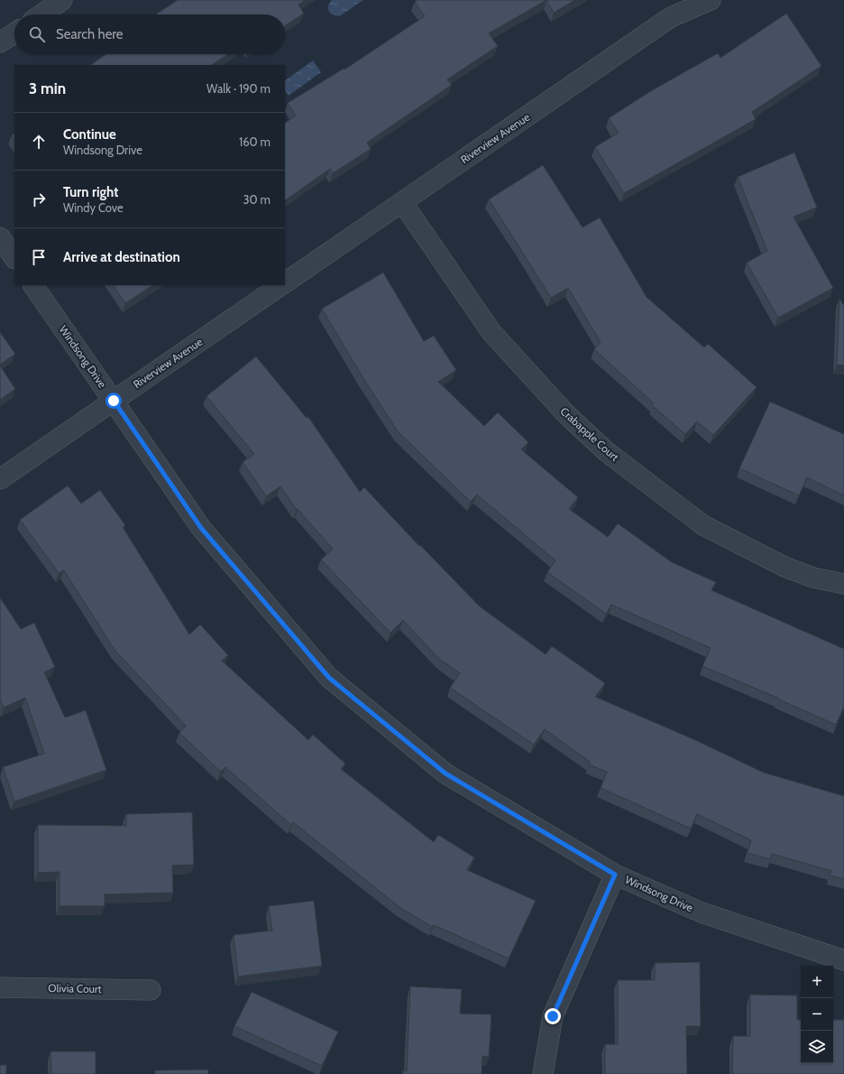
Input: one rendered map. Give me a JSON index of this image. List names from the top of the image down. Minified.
{"streets":{"street":["Riverview Avenue","Windsong Drive","Crabapple Court","Olivia Court"]},"crossings":[["Riverview Avenue","Windsong Drive"],["Riverview Avenue","Crabapple Court"]],"page":{"search":"Search here","heading":["3 min","Walk · 190 m"],"list":[["Continue","Windsong Drive","160 m"],["Turn right","Windy Cove","30 m"],"Arrive at destination"],"map_buttons":["+","−"]}}
